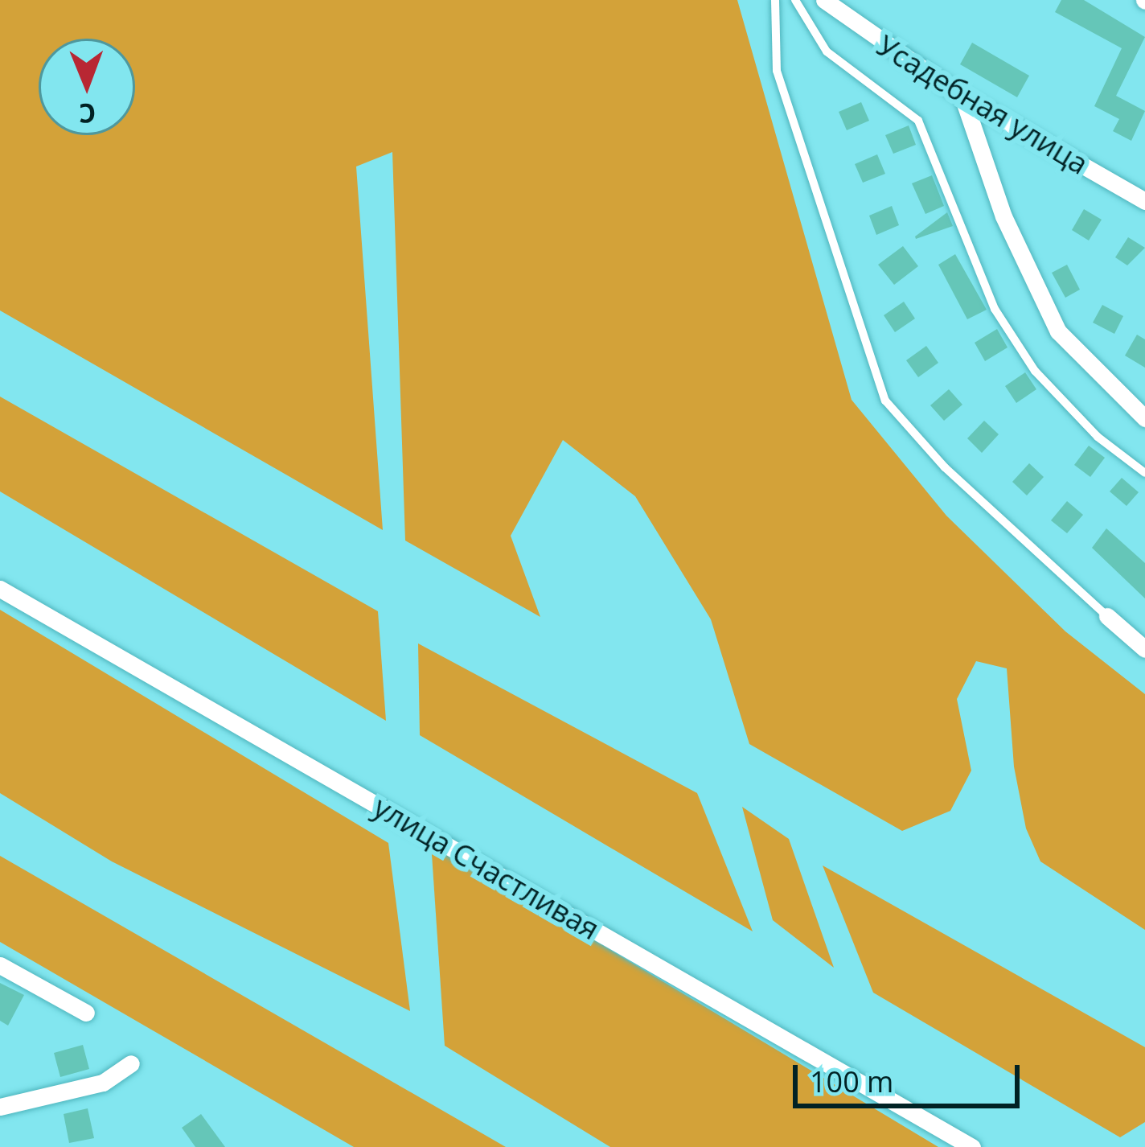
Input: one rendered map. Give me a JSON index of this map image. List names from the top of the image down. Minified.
{"streets":{"street":["Усадебная улица","улица Счастливая"]},"scale_bar":"100 m","north":"bottom"}
